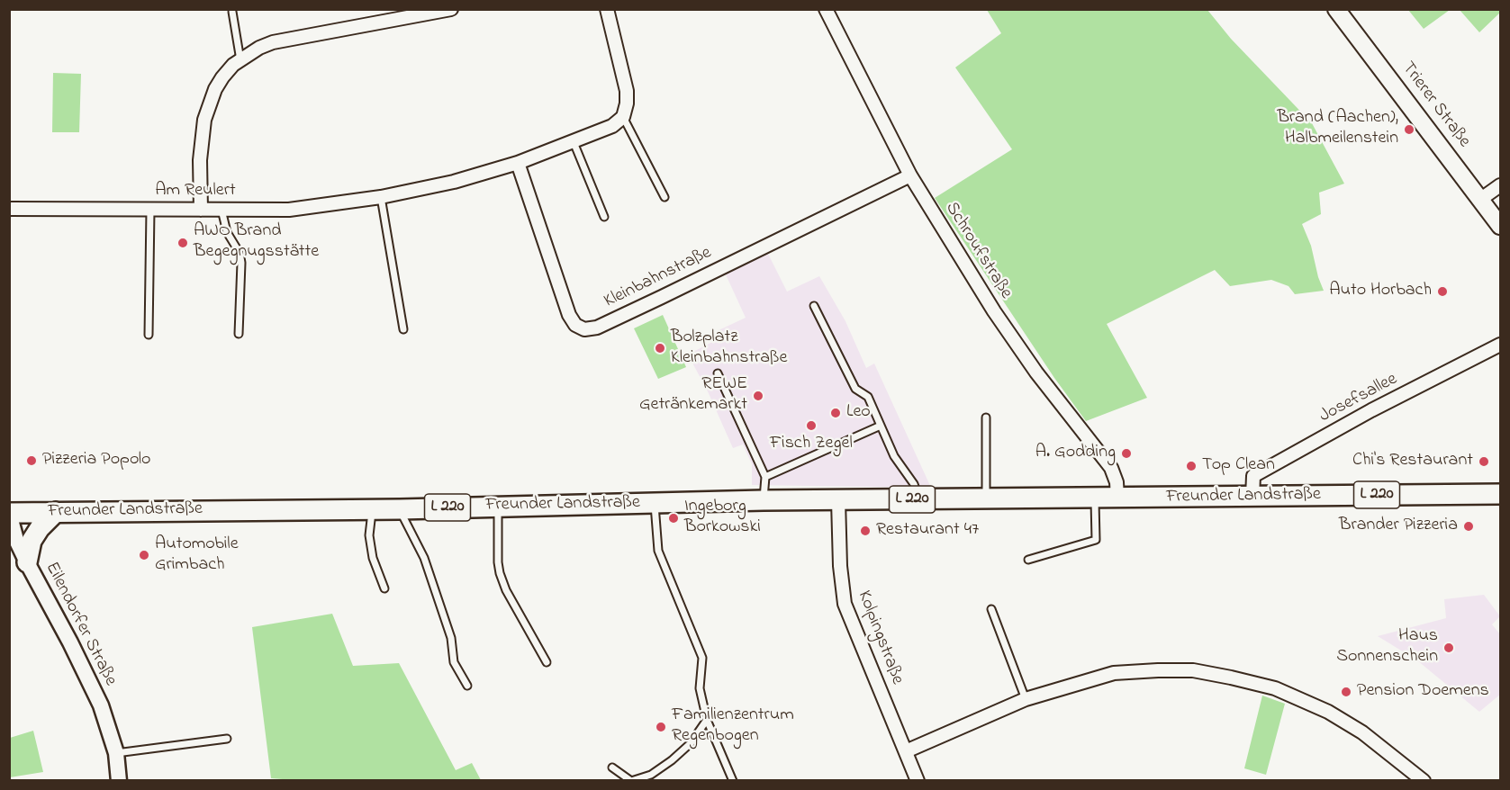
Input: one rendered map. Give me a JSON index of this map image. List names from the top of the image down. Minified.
{"streets":{"main road":["Trierer Straße","L 220","Freunder Landstraße"],"street":["Am Reulert","Schroufstraße","Kleinbahnstraße","Josefsallee","Eilendorfer Straße","Kolpingstraße"]},"crossings":[["Am Reulert","Kleinbahnstraße"],["Schroufstraße","Kleinbahnstraße"],["Schroufstraße","Freunder Landstraße"],["Josefsallee","Freunder Landstraße"],["Freunder Landstraße","Eilendorfer Straße"],["Freunder Landstraße","Kolpingstraße"]],"places":["Brand (Aachen), Halbmeilenstein","AWO Brand Begegnugsstätte","Auto Horbach","Bolzplatz Kleinbahnstraße","REWE Getränkemarkt","Leo","Fisch Zegel","A. Godding","Pizzeria Popolo","Chi's Restaurant","Top Clean","Ingeborg Borkowski","Brander Pizzeria","Restaurant 47","Automobile Grimbach","Haus Sonnenschein","Pension Doemens","Familienzentrum Regenbogen"]}
